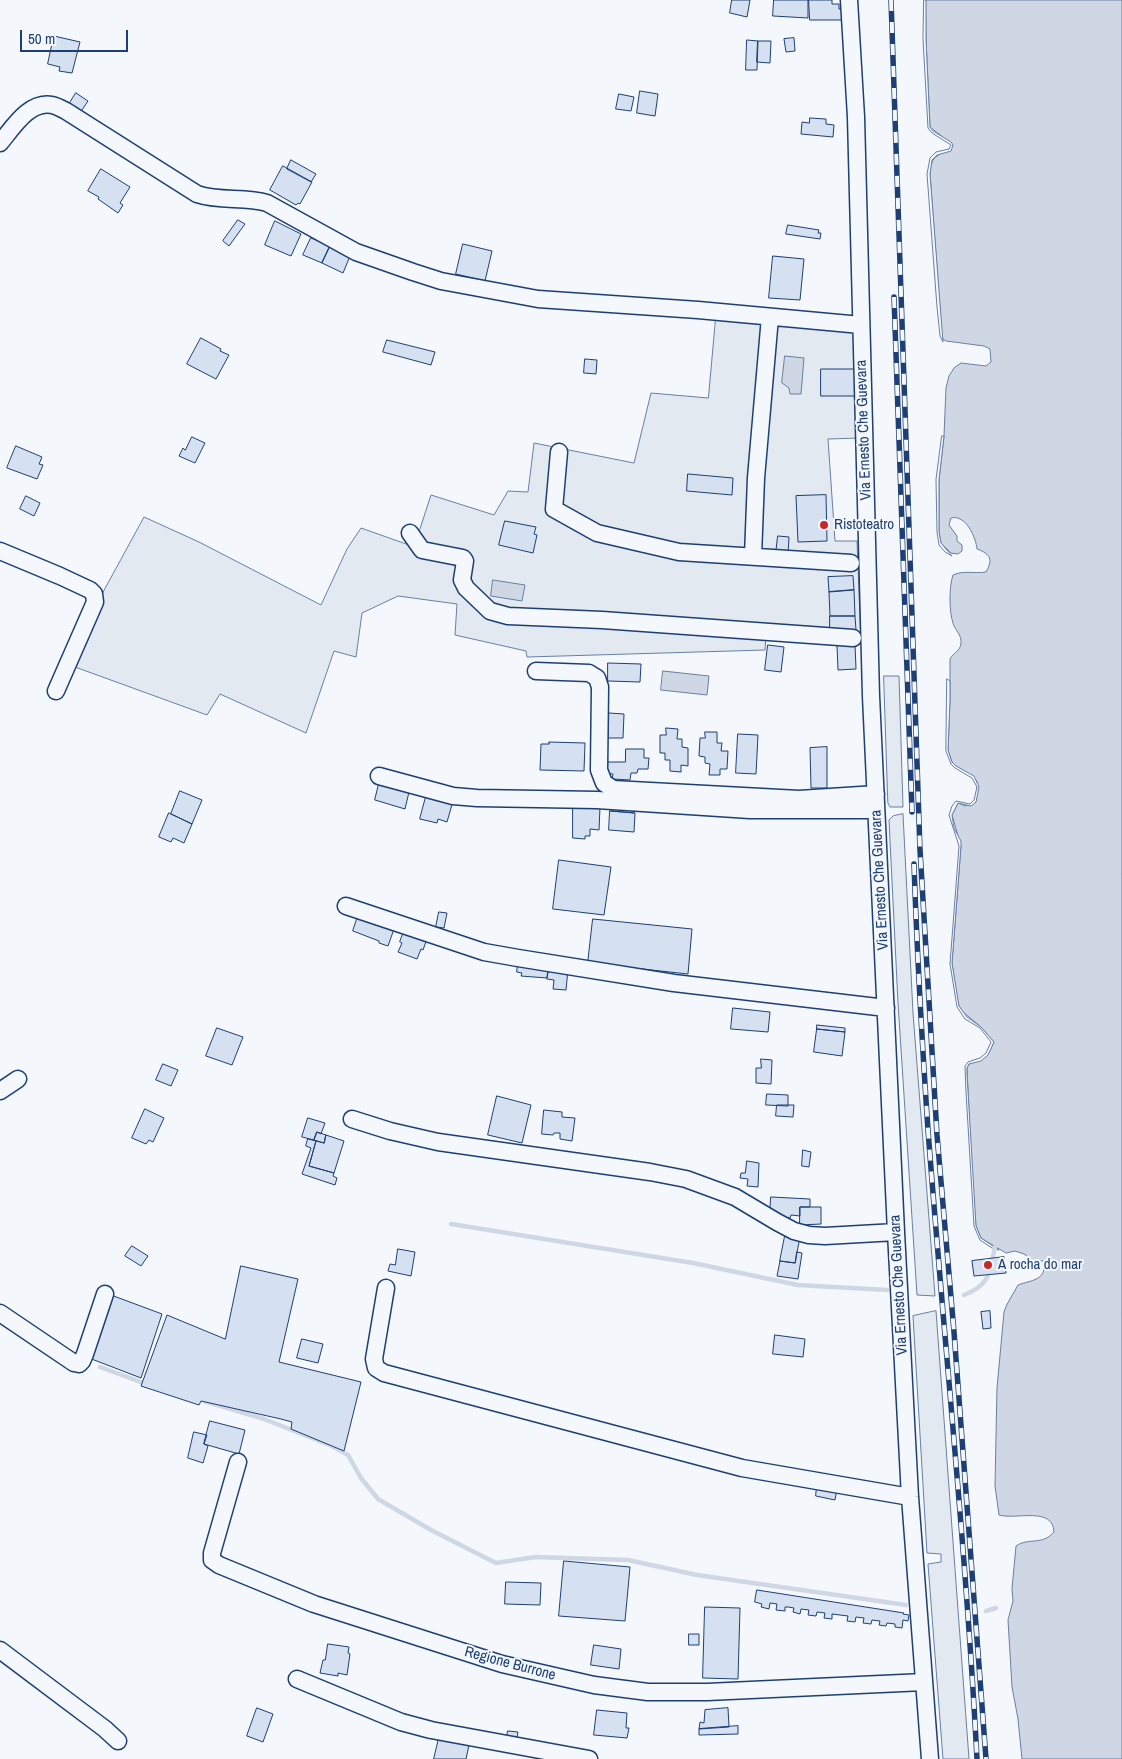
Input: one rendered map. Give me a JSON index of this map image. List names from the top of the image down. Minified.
{"streets":{"street":["Via Ernesto Che Guevara","Regione Burrone"]},"crossings":[["Via Ernesto Che Guevara","Regione Burrone"]],"places":["Ristoteatro","A rocha do mar"],"scale_bar":"50 m"}
